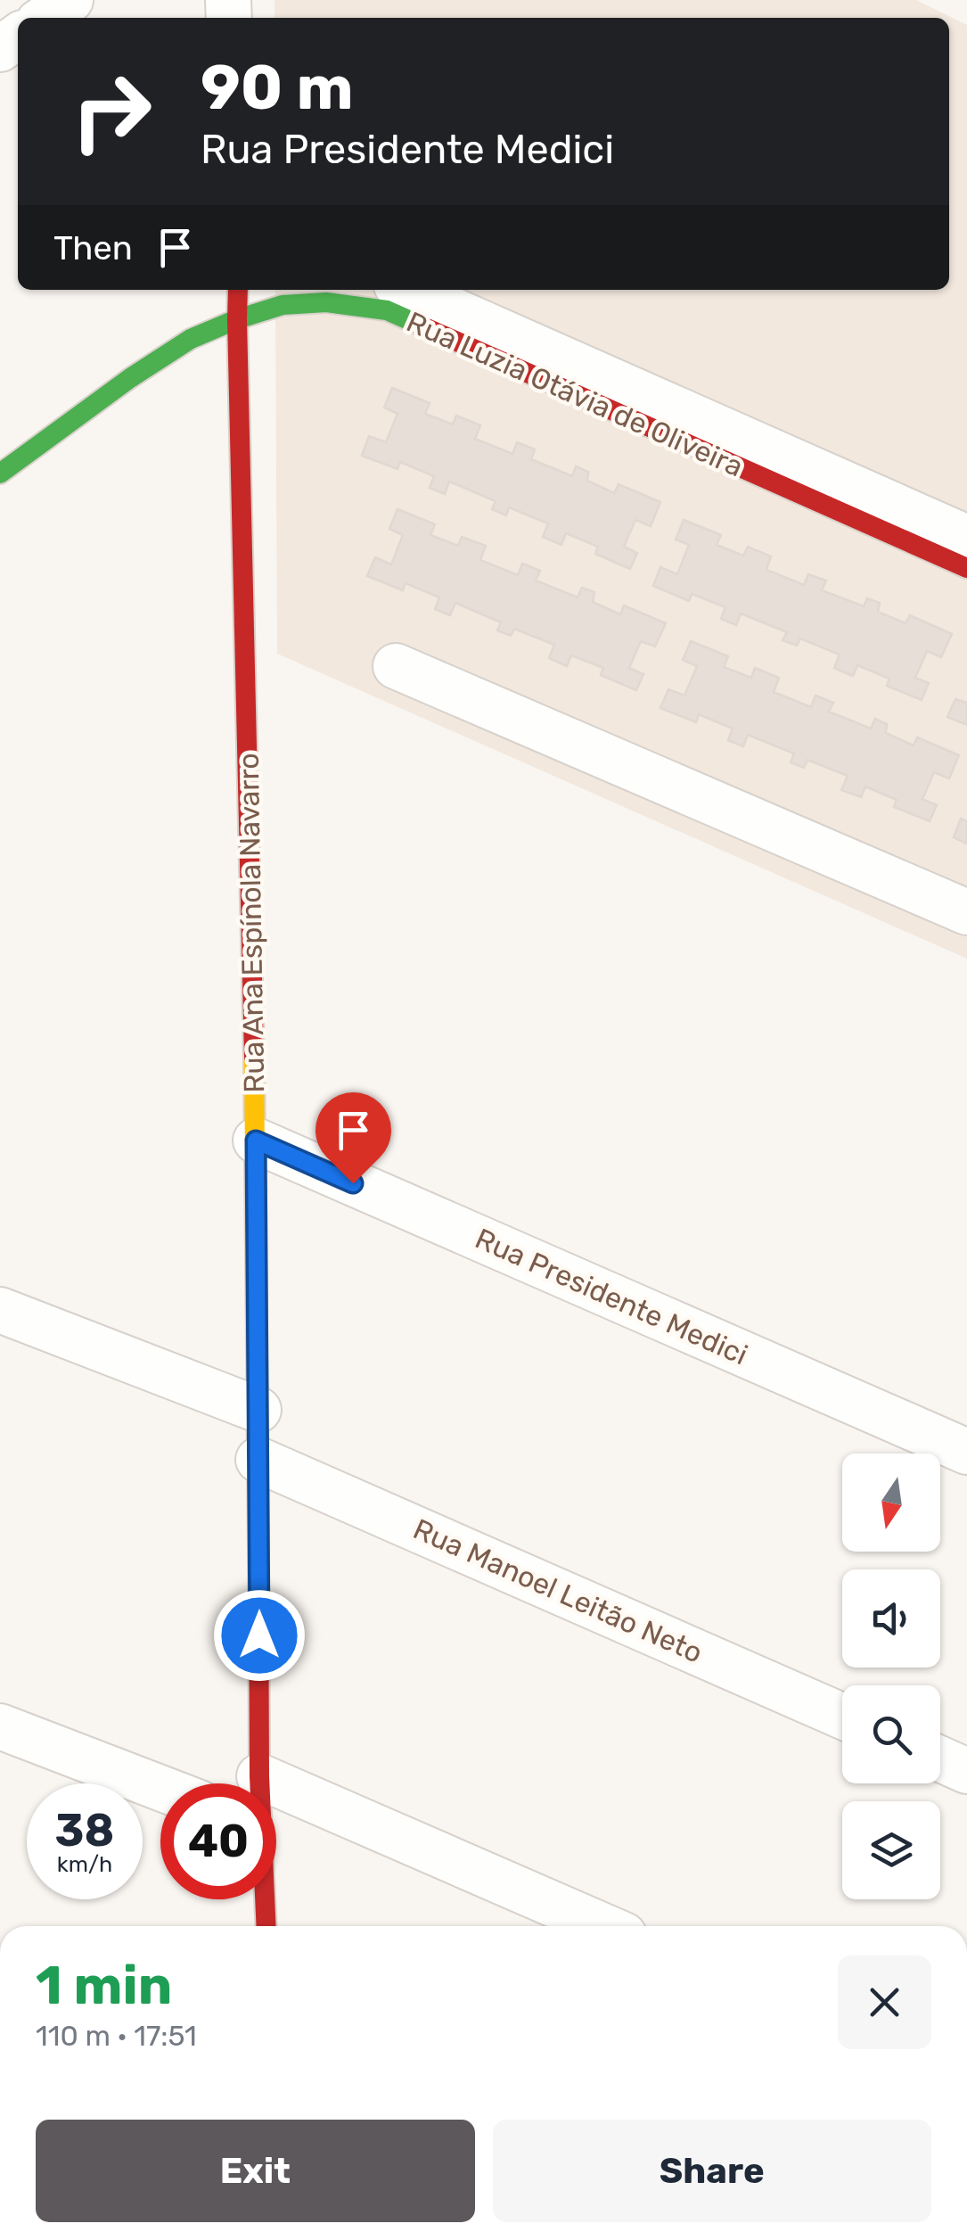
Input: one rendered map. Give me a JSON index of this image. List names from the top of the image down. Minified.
{"streets":{"street":["Rua Luzia Otávia de Oliveira","Rua Ana Espínola Navarro","Rua Presidente Medici","Rua Manoel Leitão Neto"]},"crossings":[["Rua Luzia Otávia de Oliveira","Rua Ana Espínola Navarro"],["Rua Ana Espínola Navarro","Rua Presidente Medici"],["Rua Ana Espínola Navarro","Rua Manoel Leitão Neto"]],"north":"bottom","page":{"turn":["90 m","Rua Presidente Medici"],"then":"Then","speed":"38 km/h","limit":"40","heading":["1 min","110 m · 17:51"],"buttons":["Exit","Share"]}}
